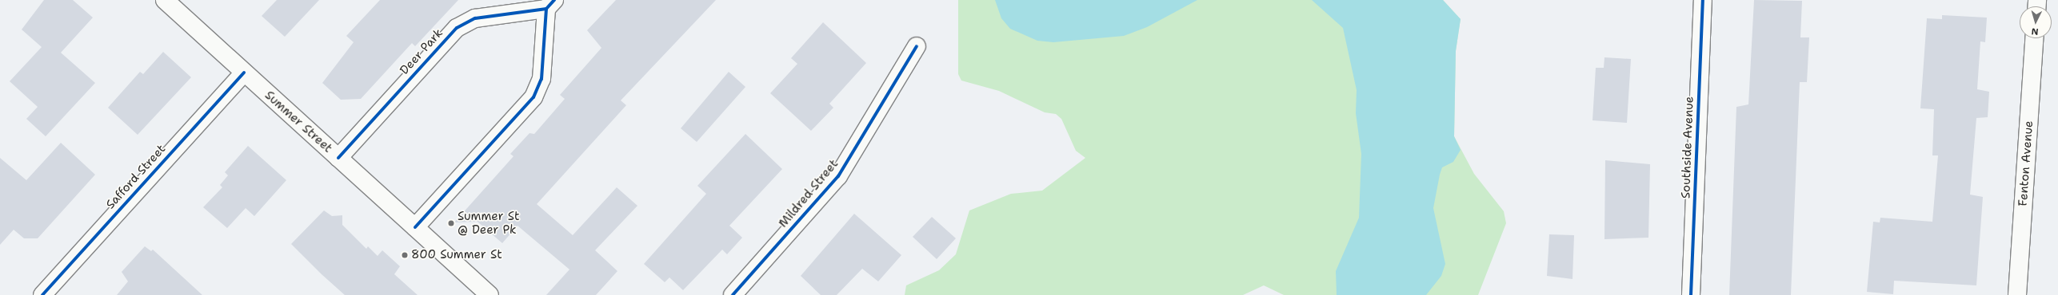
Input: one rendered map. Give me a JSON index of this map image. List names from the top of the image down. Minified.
{"streets":{"street":["Deer Park","Summer Street","Southside Avenue","Fenton Avenue","Safford Street","Mildred Street"]},"crossings":[["Deer Park","Summer Street"],["Summer Street","Safford Street"]],"places":["Summer St @ Deer Pk","800 Summer St"],"north":"bottom"}
